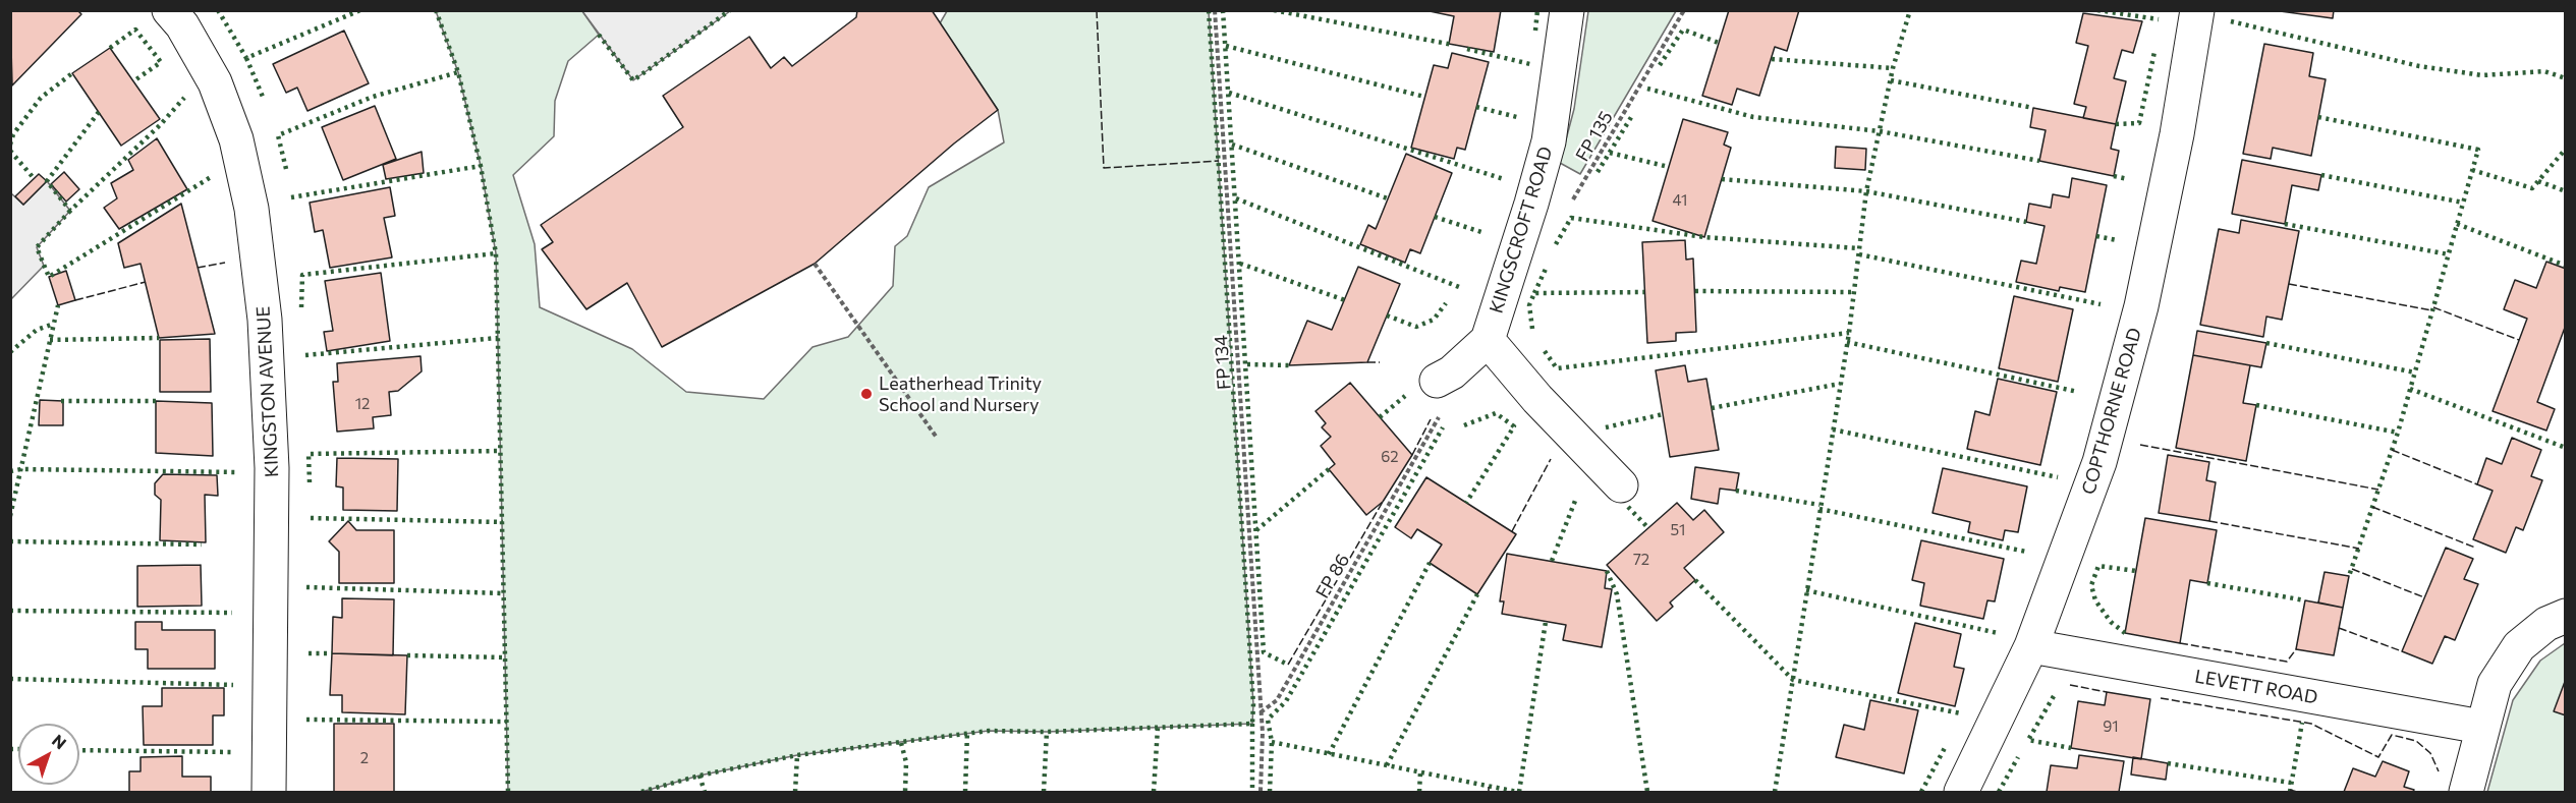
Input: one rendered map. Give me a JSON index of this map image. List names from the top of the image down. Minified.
{"streets":{"street":["KINGSCROFT ROAD","KINGSTON AVENUE","COPTHORNE ROAD","LEVETT ROAD"],"path":["FP 135","FP 134","FP 86"]},"crossings":[["FP 134","FP 86"],["COPTHORNE ROAD","LEVETT ROAD"]],"places":["Leatherhead Trinity School and Nursery"],"house_numbers":["41","12","62","51","72","91","2"],"north":"top right"}
